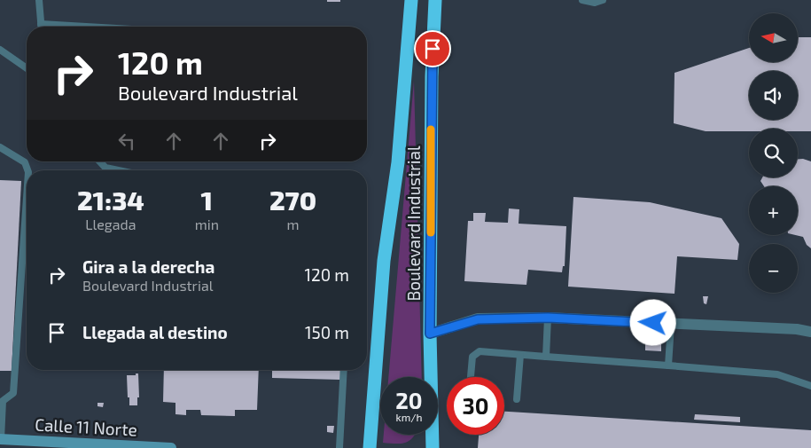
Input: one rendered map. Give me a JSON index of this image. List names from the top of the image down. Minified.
{"streets":{"highway":["Boulevard Industrial"],"street":["Calle 11 Norte"]},"north":"left","page":{"map_buttons":["+","−"],"turn":["120 m","Boulevard Industrial"],"eta":["21:34","Llegada","1","min","270","m"],"list":[{"name":"Gira a la derecha","note":"Boulevard Industrial","value":"120 m"},{"name":"Llegada al destino","value":"150 m"}],"speed":"20 km/h","limit":"30"}}
